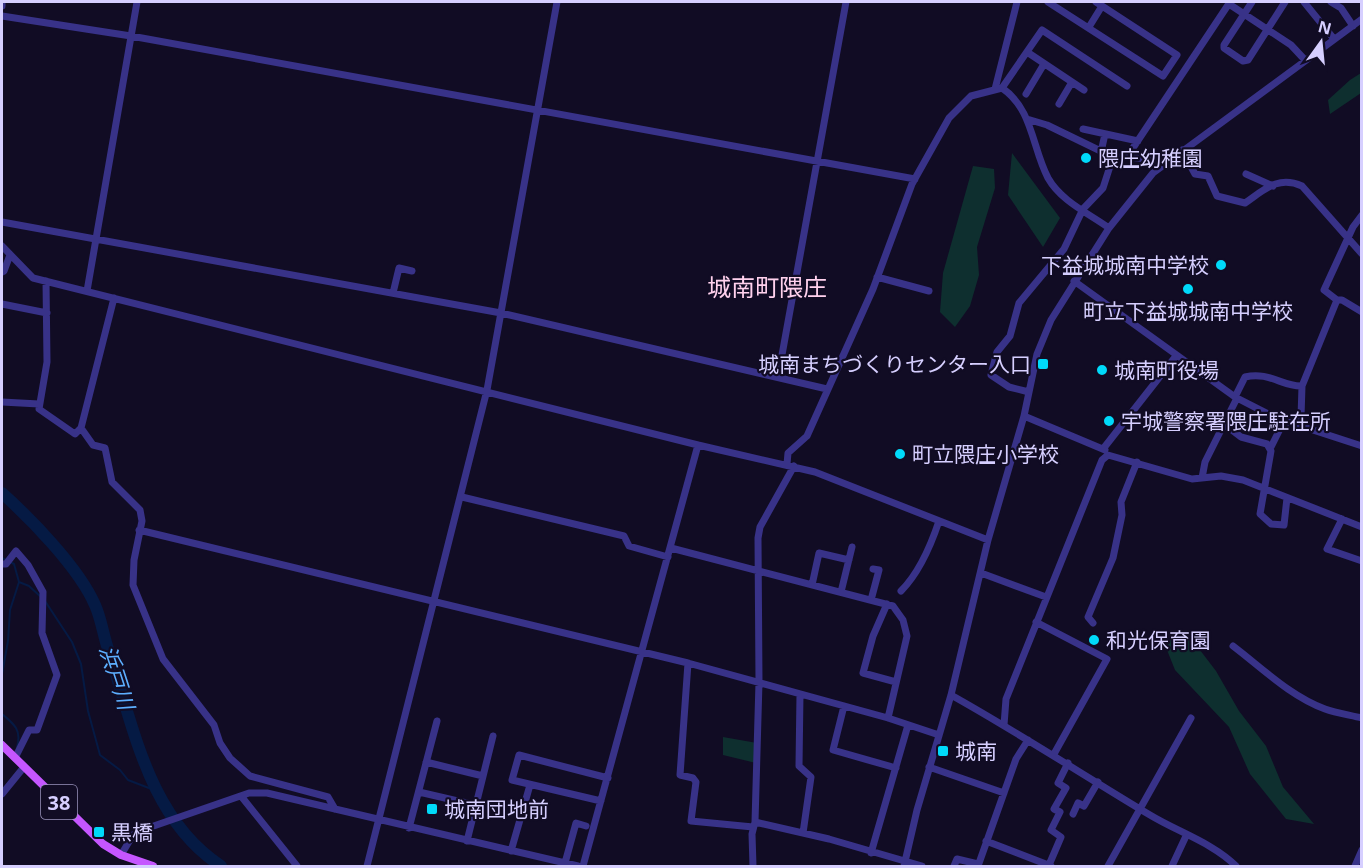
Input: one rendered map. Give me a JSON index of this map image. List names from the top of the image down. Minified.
{"streets":{"main road":["38"]},"districts":["城南町隈庄"],"water":["浜戸川"],"places":{"other":["隈庄幼稚園","下益城城南中学校","町立下益城城南中学校","城南町役場","宇城警察署隈庄駐在所","町立隈庄小学校","和光保育園"],"transit":["城南まちづくりセンター入口","城南","城南団地前","黒橋"]},"north":"top"}
